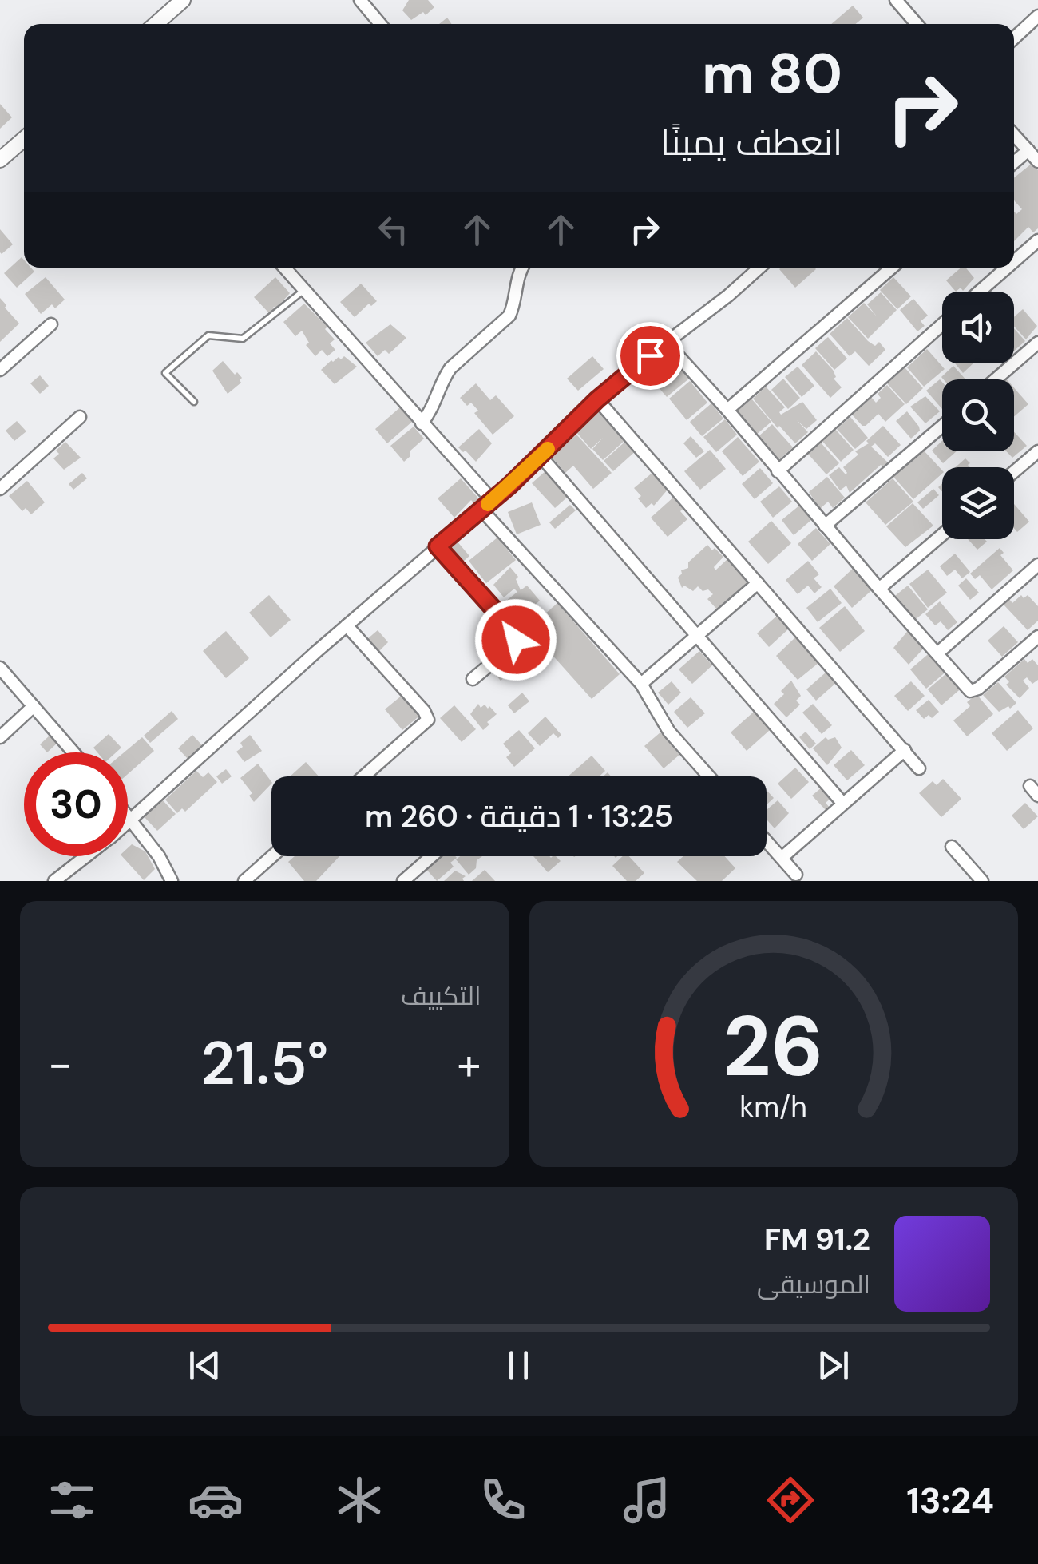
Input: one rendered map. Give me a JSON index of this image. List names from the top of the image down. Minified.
{"page":{"turn":["80 m","انعطف يمينًا"],"limit":"30","trip":"13:25 · 1 دقيقة · 260 m","tile":"التكييف","heat":["−","21.5°","+"],"song":["91.2 FM","الموسيقى"],"tabs":"13:24","gauge":["26","km/h"]}}
